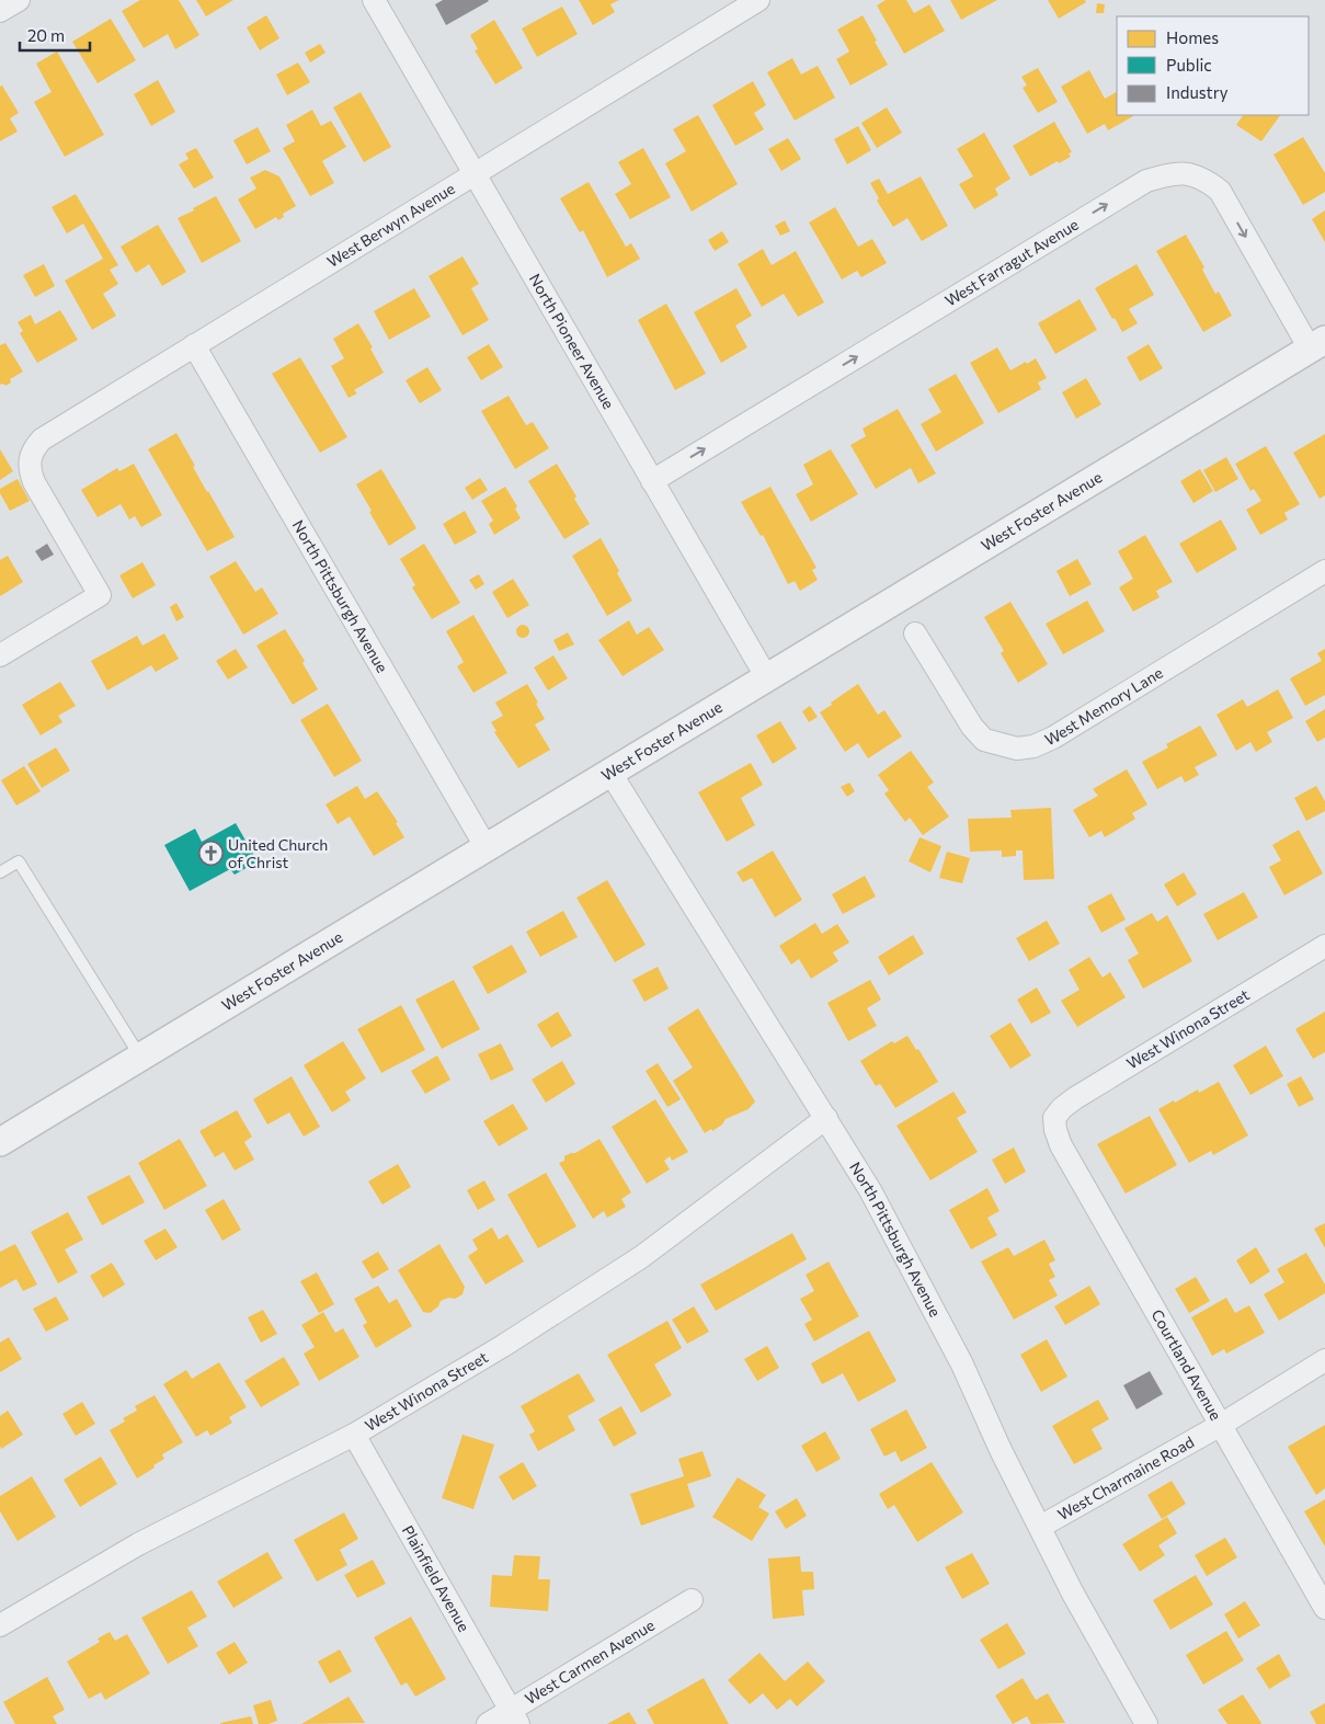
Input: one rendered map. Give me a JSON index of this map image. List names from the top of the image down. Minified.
{"streets":{"street":["West Berwyn Avenue","West Farragut Avenue","North Pioneer Avenue","West Foster Avenue","North Pittsburgh Avenue","West Memory Lane","West Winona Street","Courtland Avenue","West Charmaine Road","Plainfield Avenue","West Carmen Avenue"]},"crossings":[["West Berwyn Avenue","North Pioneer Avenue"],["West Berwyn Avenue","North Pittsburgh Avenue"],["West Farragut Avenue","North Pioneer Avenue"],["West Farragut Avenue","West Foster Avenue"],["North Pioneer Avenue","West Foster Avenue"],["West Foster Avenue","North Pittsburgh Avenue"],["North Pittsburgh Avenue","West Winona Street"],["North Pittsburgh Avenue","West Charmaine Road"],["West Winona Street","Courtland Avenue"],["West Winona Street","Plainfield Avenue"],["Courtland Avenue","West Charmaine Road"],["Plainfield Avenue","West Carmen Avenue"]],"one_way":["West Farragut Avenue"],"places":{"church":["United Church of Christ"]},"legend":["Homes","Public","Industry"],"scale_bar":"20 m"}
